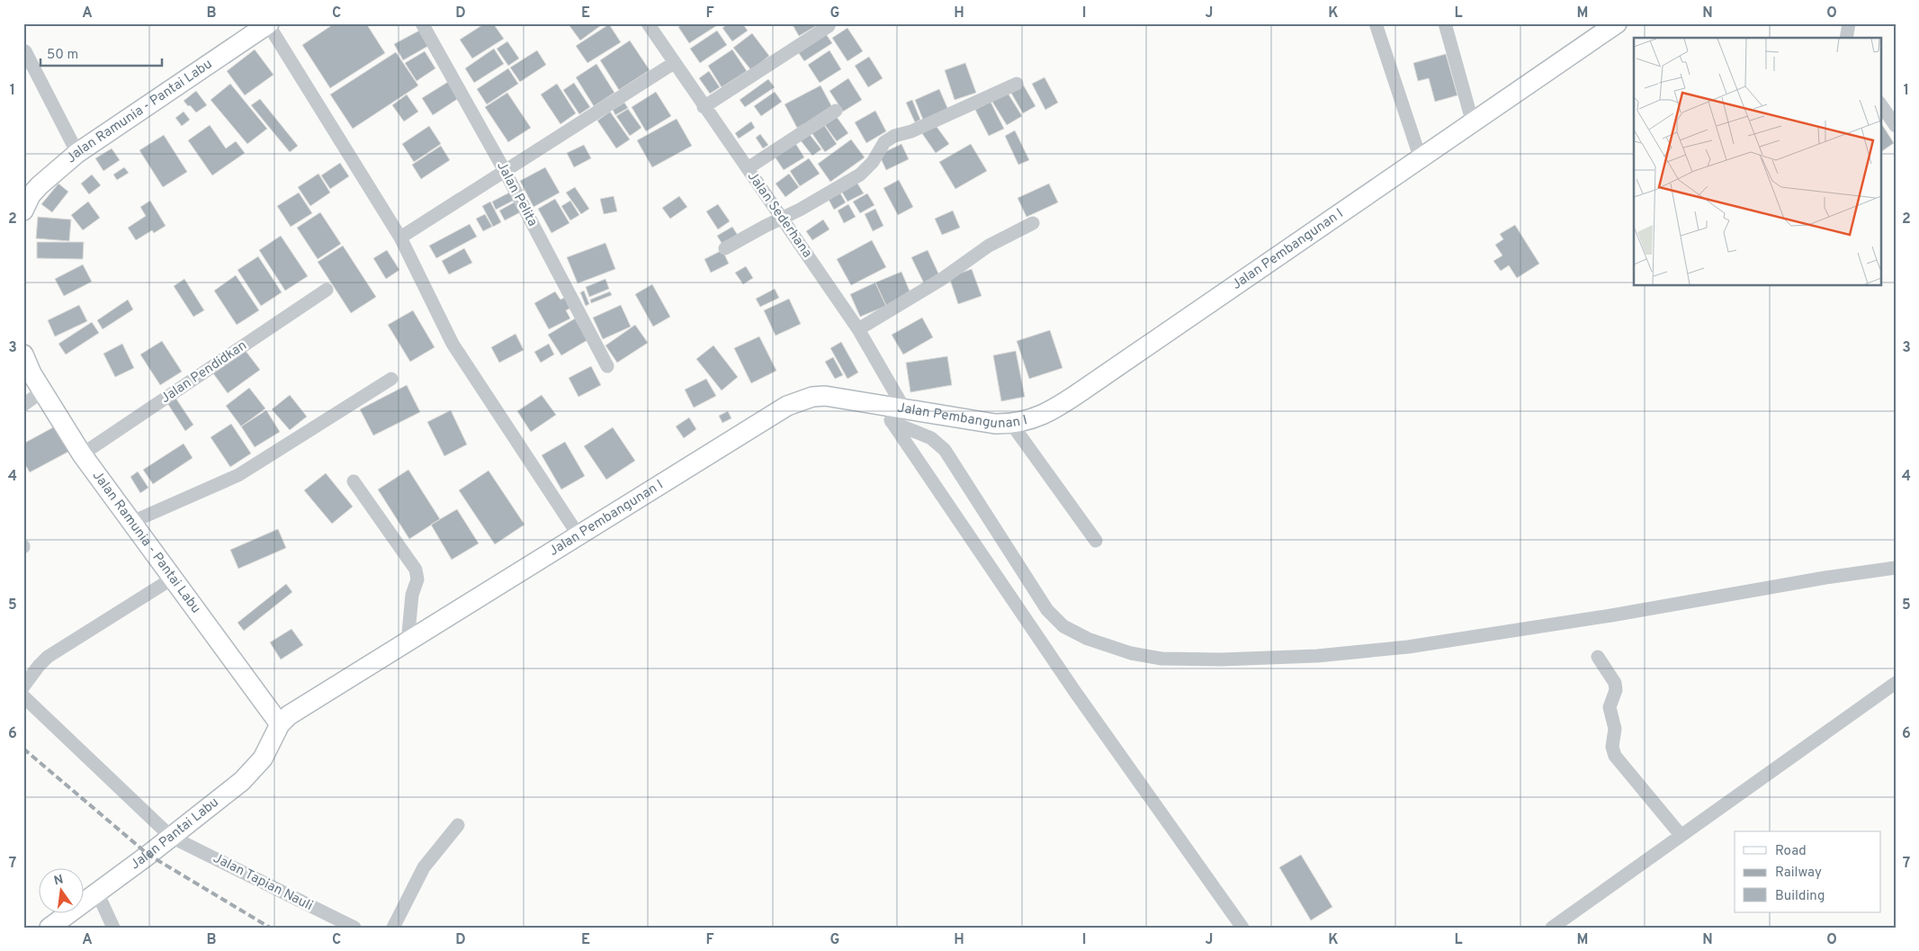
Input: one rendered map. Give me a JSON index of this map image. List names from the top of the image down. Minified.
{"streets":{"main road":["Jalan Ramunia - Pantai Labu","Jalan Pembangunan I","Jalan Pantai Labu"],"street":["Jalan Pelita","Jalan Sederhana","Jalan Pendidkan","Jalan Tapian Nauli"]},"crossings":[["Jalan Ramunia - Pantai Labu","Jalan Pembangunan I"],["Jalan Ramunia - Pantai Labu","Jalan Pendidkan"],["Jalan Ramunia - Pantai Labu","Jalan Pantai Labu"],["Jalan Sederhana","Jalan Pembangunan I"],["Jalan Pembangunan I","Jalan Pantai Labu"],["Jalan Pantai Labu","Jalan Tapian Nauli"]],"legend":["Road","Railway","Building"],"scale_bar":"50 m","north":"top","grid":{"columns":["A","B","C","D","E","F","G","H","I","J","K","L","M","N","O"],"rows":["1","2","3","4","5","6","7"]}}
